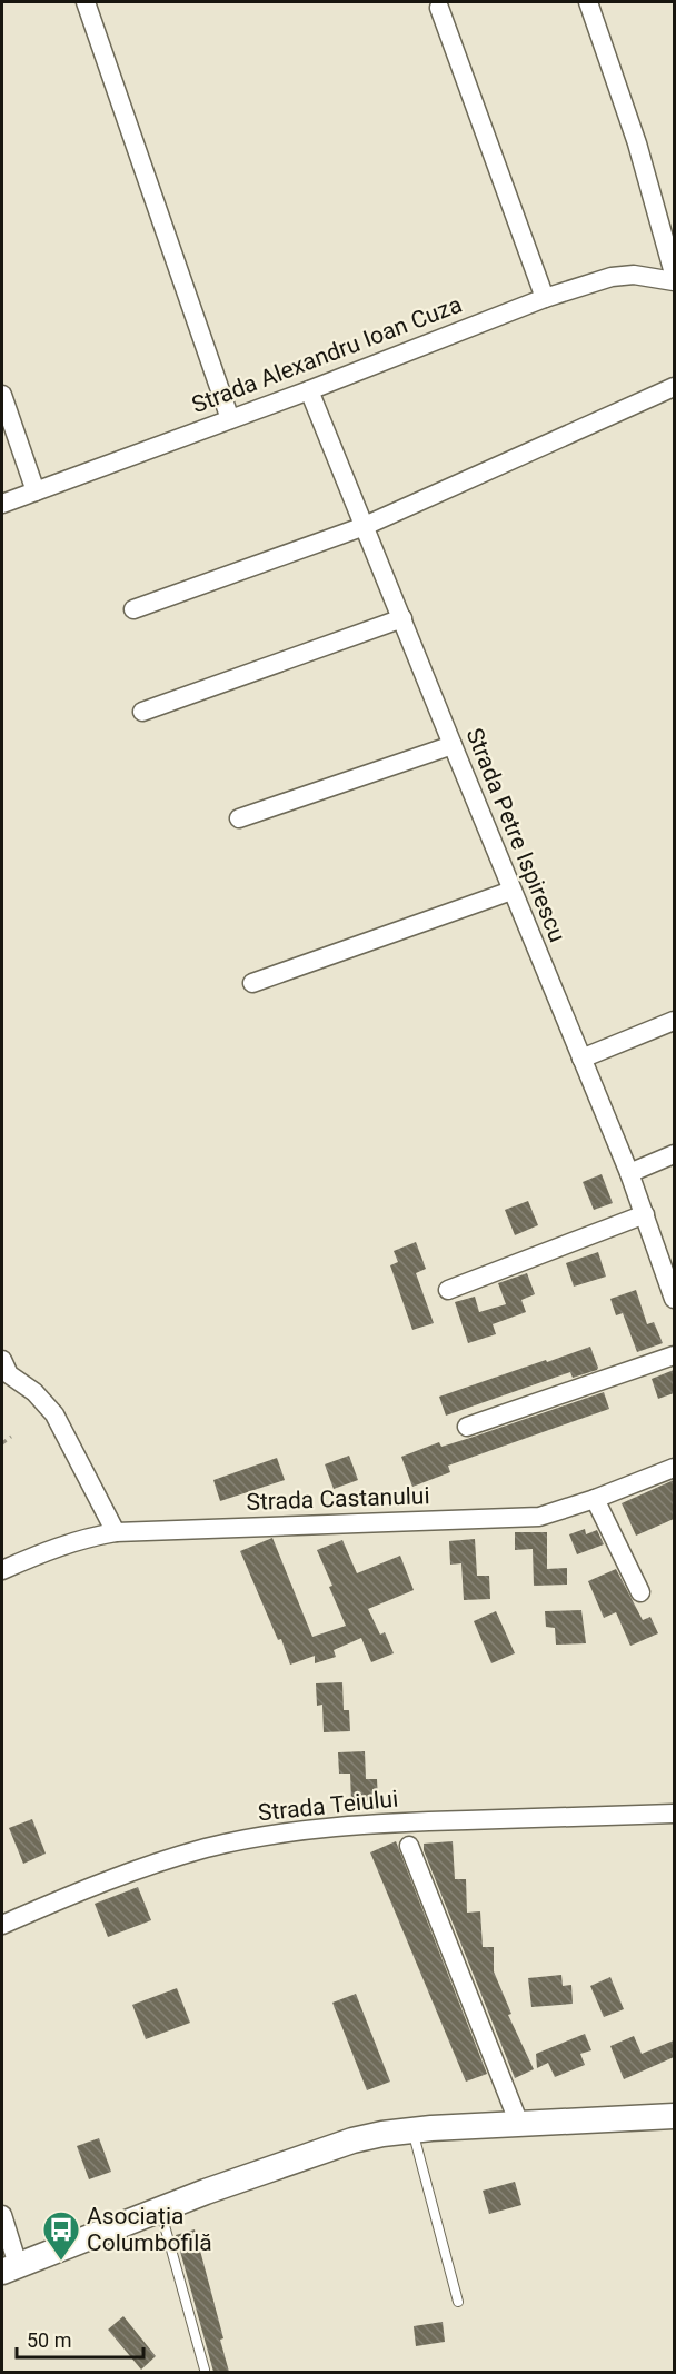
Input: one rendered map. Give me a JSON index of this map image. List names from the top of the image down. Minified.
{"streets":{"street":["Strada Alexandru Ioan Cuza","Strada Petre Ispirescu","Strada Castanului","Strada Teiului"]},"crossings":[["Strada Alexandru Ioan Cuza","Strada Petre Ispirescu"]],"places":{"bus stop":["Asociația Columbofilă"]},"scale_bar":"50 m"}
